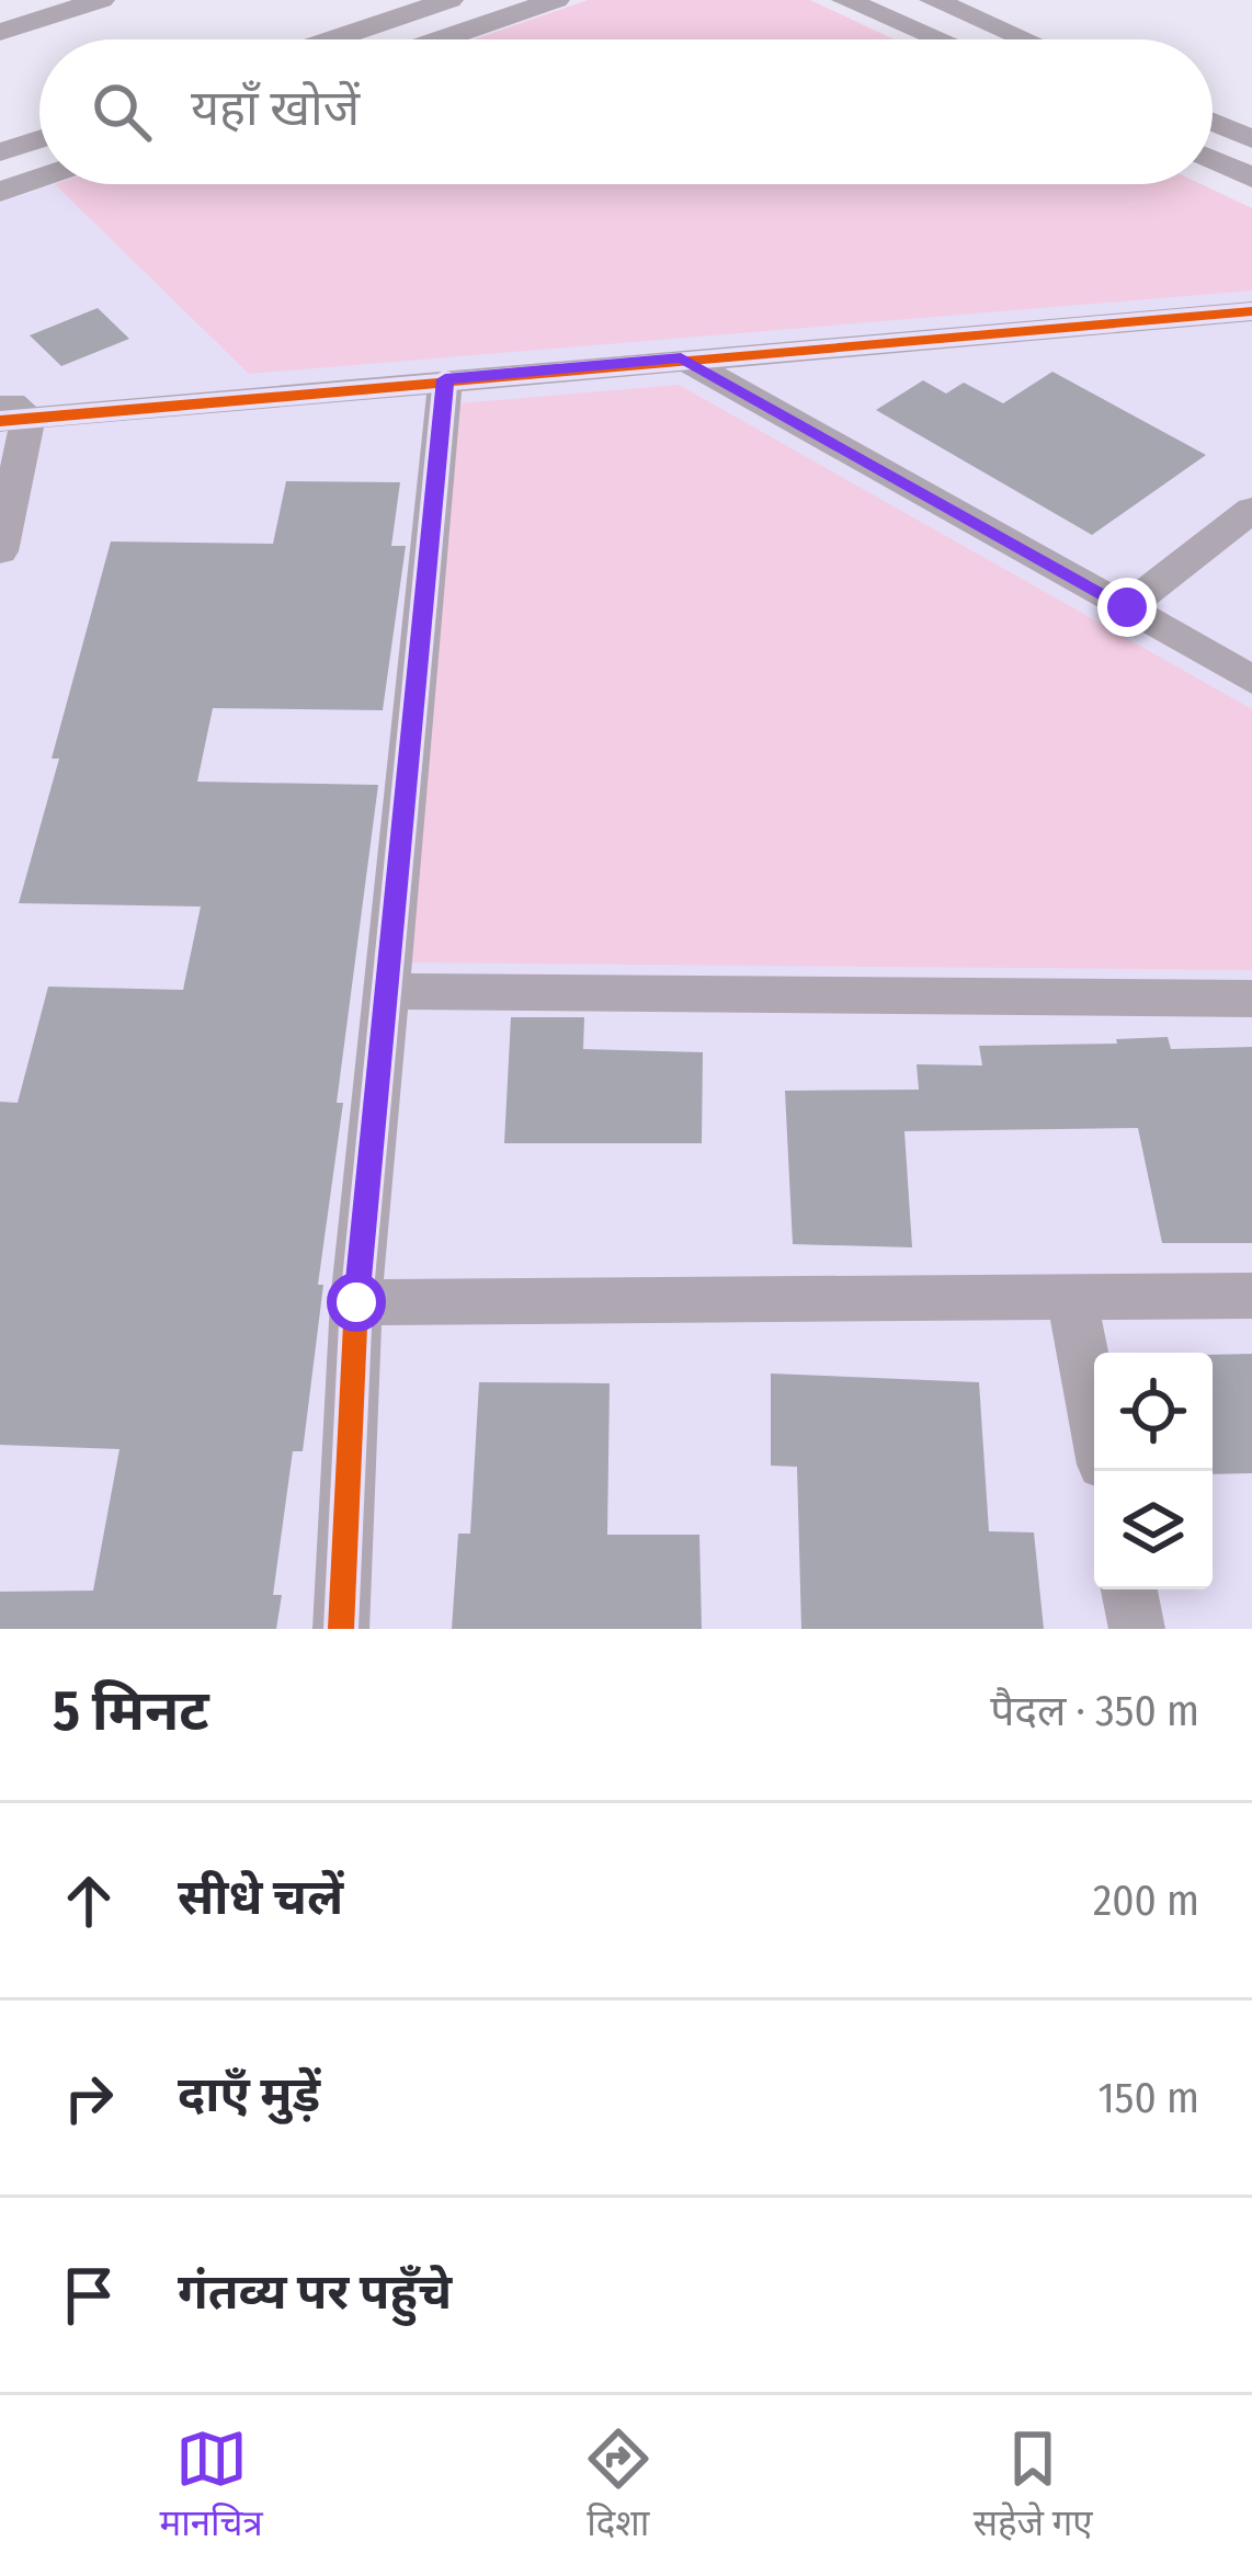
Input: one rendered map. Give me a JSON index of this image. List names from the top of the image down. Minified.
{"page":{"search":"यहाँ खोजें","heading":["5 मिनट","पैदल · 350 m"],"list":[["सीधे चलें","200 m"],["दाएँ मुड़ें","150 m"],"गंतव्य पर पहुँचे"],"nav":["मानचित्र","दिशा","सहेजे गए"]}}
